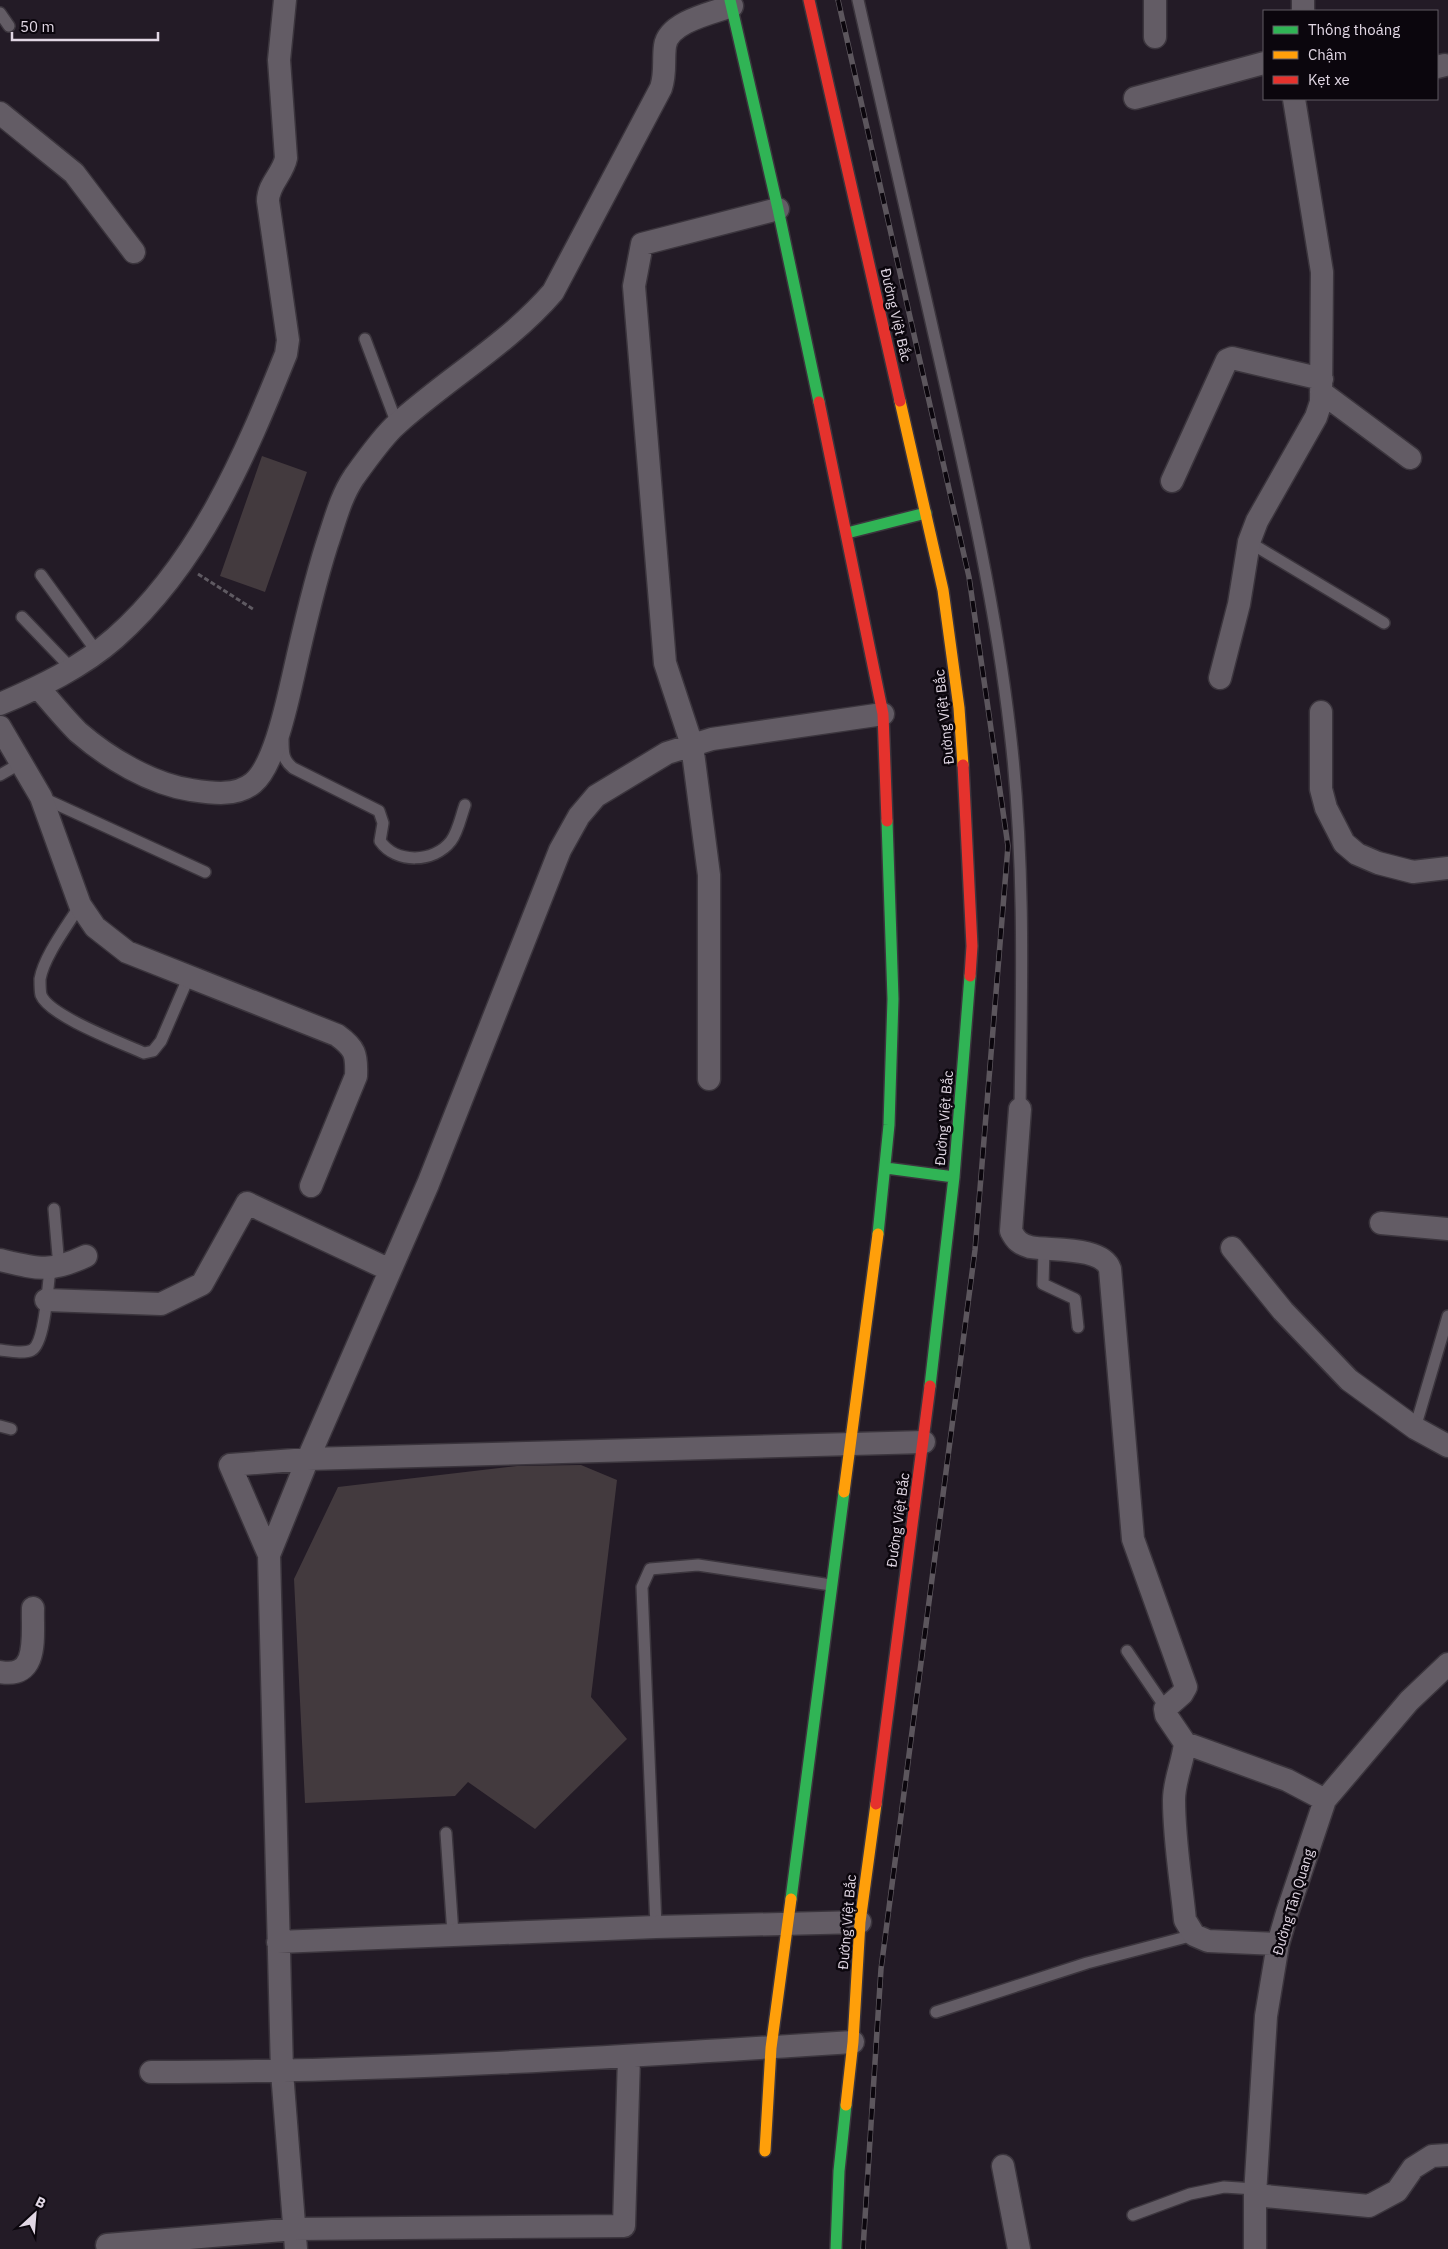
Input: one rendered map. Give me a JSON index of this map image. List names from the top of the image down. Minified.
{"streets":{"main road":["Đường Việt Bắc"],"street":["Đường Tân Quang"]},"legend":["Thông thoáng","Chậm","Kẹt xe"],"scale_bar":"50 m","north":"top right"}
